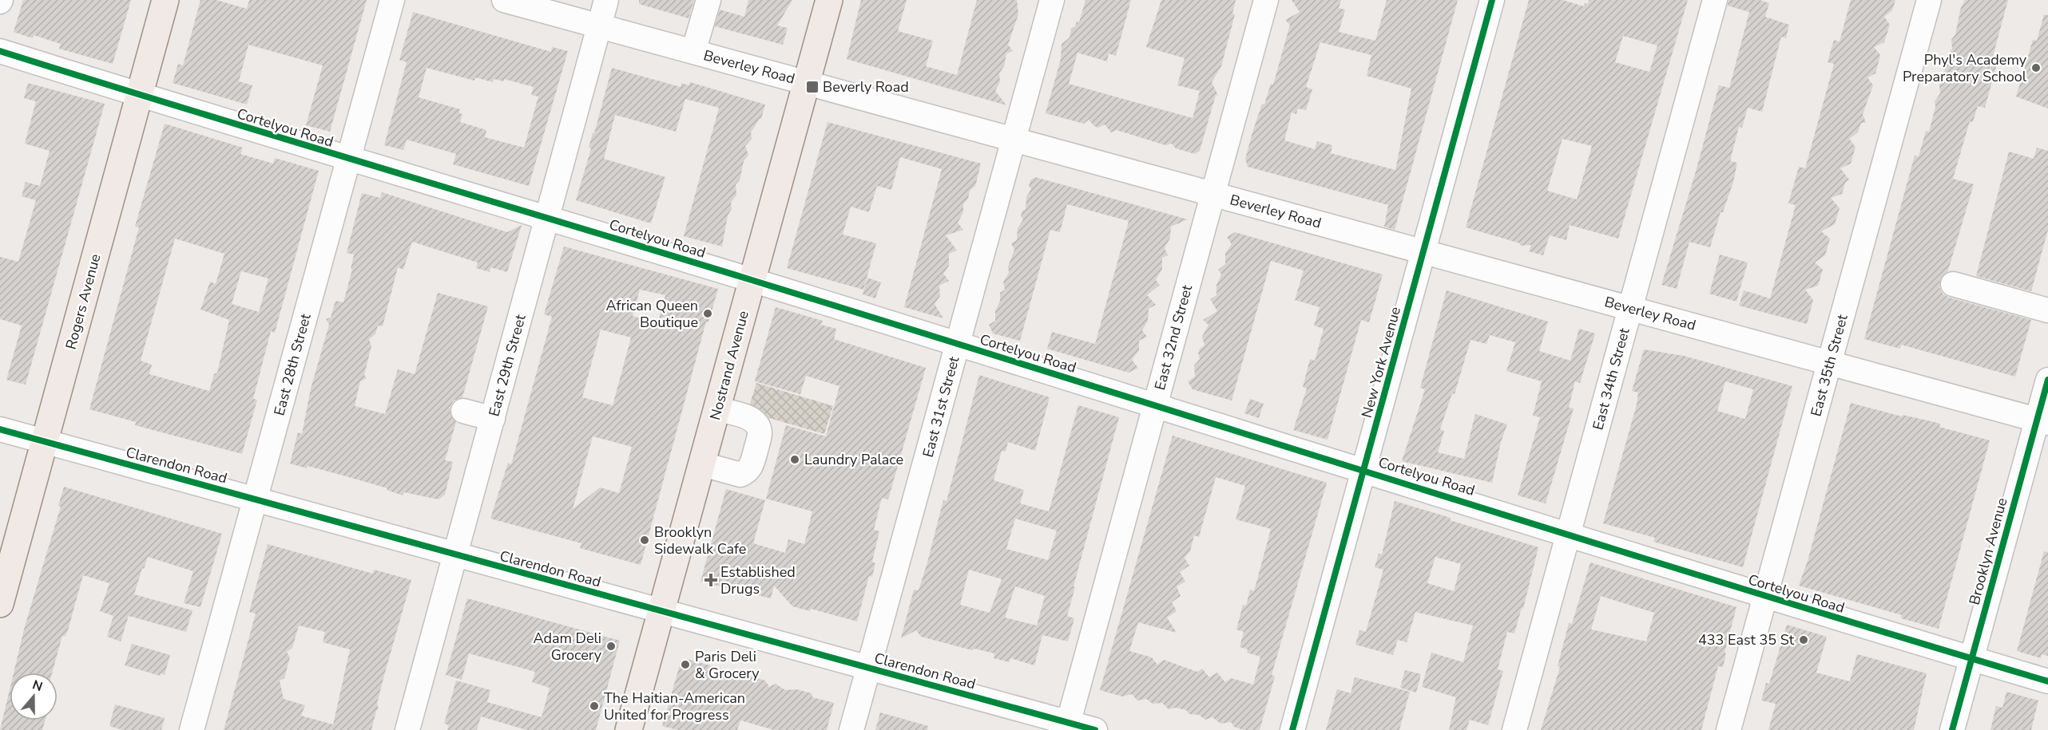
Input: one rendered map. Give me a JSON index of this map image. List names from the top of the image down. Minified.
{"streets":{"main road":["Rogers Avenue","Nostrand Avenue"],"street":["Beverley Road","Cortelyou Road","East 32nd Street","New York Avenue","East 28th Street","East 29th Street","East 35th Street","East 34th Street","East 31st Street","Clarendon Road","Brooklyn Avenue"]},"crossings":[["Beverley Road","East 32nd Street"],["Beverley Road","New York Avenue"],["Beverley Road","East 29th Street"],["Beverley Road","Nostrand Avenue"],["Beverley Road","East 35th Street"],["Beverley Road","East 34th Street"],["Beverley Road","East 31st Street"],["Beverley Road","Brooklyn Avenue"],["Cortelyou Road","Rogers Avenue"],["Cortelyou Road","East 32nd Street"],["Cortelyou Road","New York Avenue"],["Cortelyou Road","East 28th Street"],["Cortelyou Road","East 29th Street"],["Cortelyou Road","Nostrand Avenue"],["Cortelyou Road","East 35th Street"],["Cortelyou Road","East 34th Street"],["Cortelyou Road","East 31st Street"],["Cortelyou Road","Brooklyn Avenue"],["Rogers Avenue","Clarendon Road"],["East 32nd Street","Clarendon Road"],["East 28th Street","Clarendon Road"],["East 29th Street","Clarendon Road"],["Nostrand Avenue","Clarendon Road"],["East 31st Street","Clarendon Road"]],"places":{"other":["Phyl's Academy Preparatory School","African Queen Boutique","Laundry Palace","Brooklyn Sidewalk Cafe","433 East 35 St","Adam Deli Grocery","Paris Deli & Grocery","The Haitian-American United for Progress"],"transit":["Beverly Road"],"health":["Established Drugs"]},"north":"top"}
